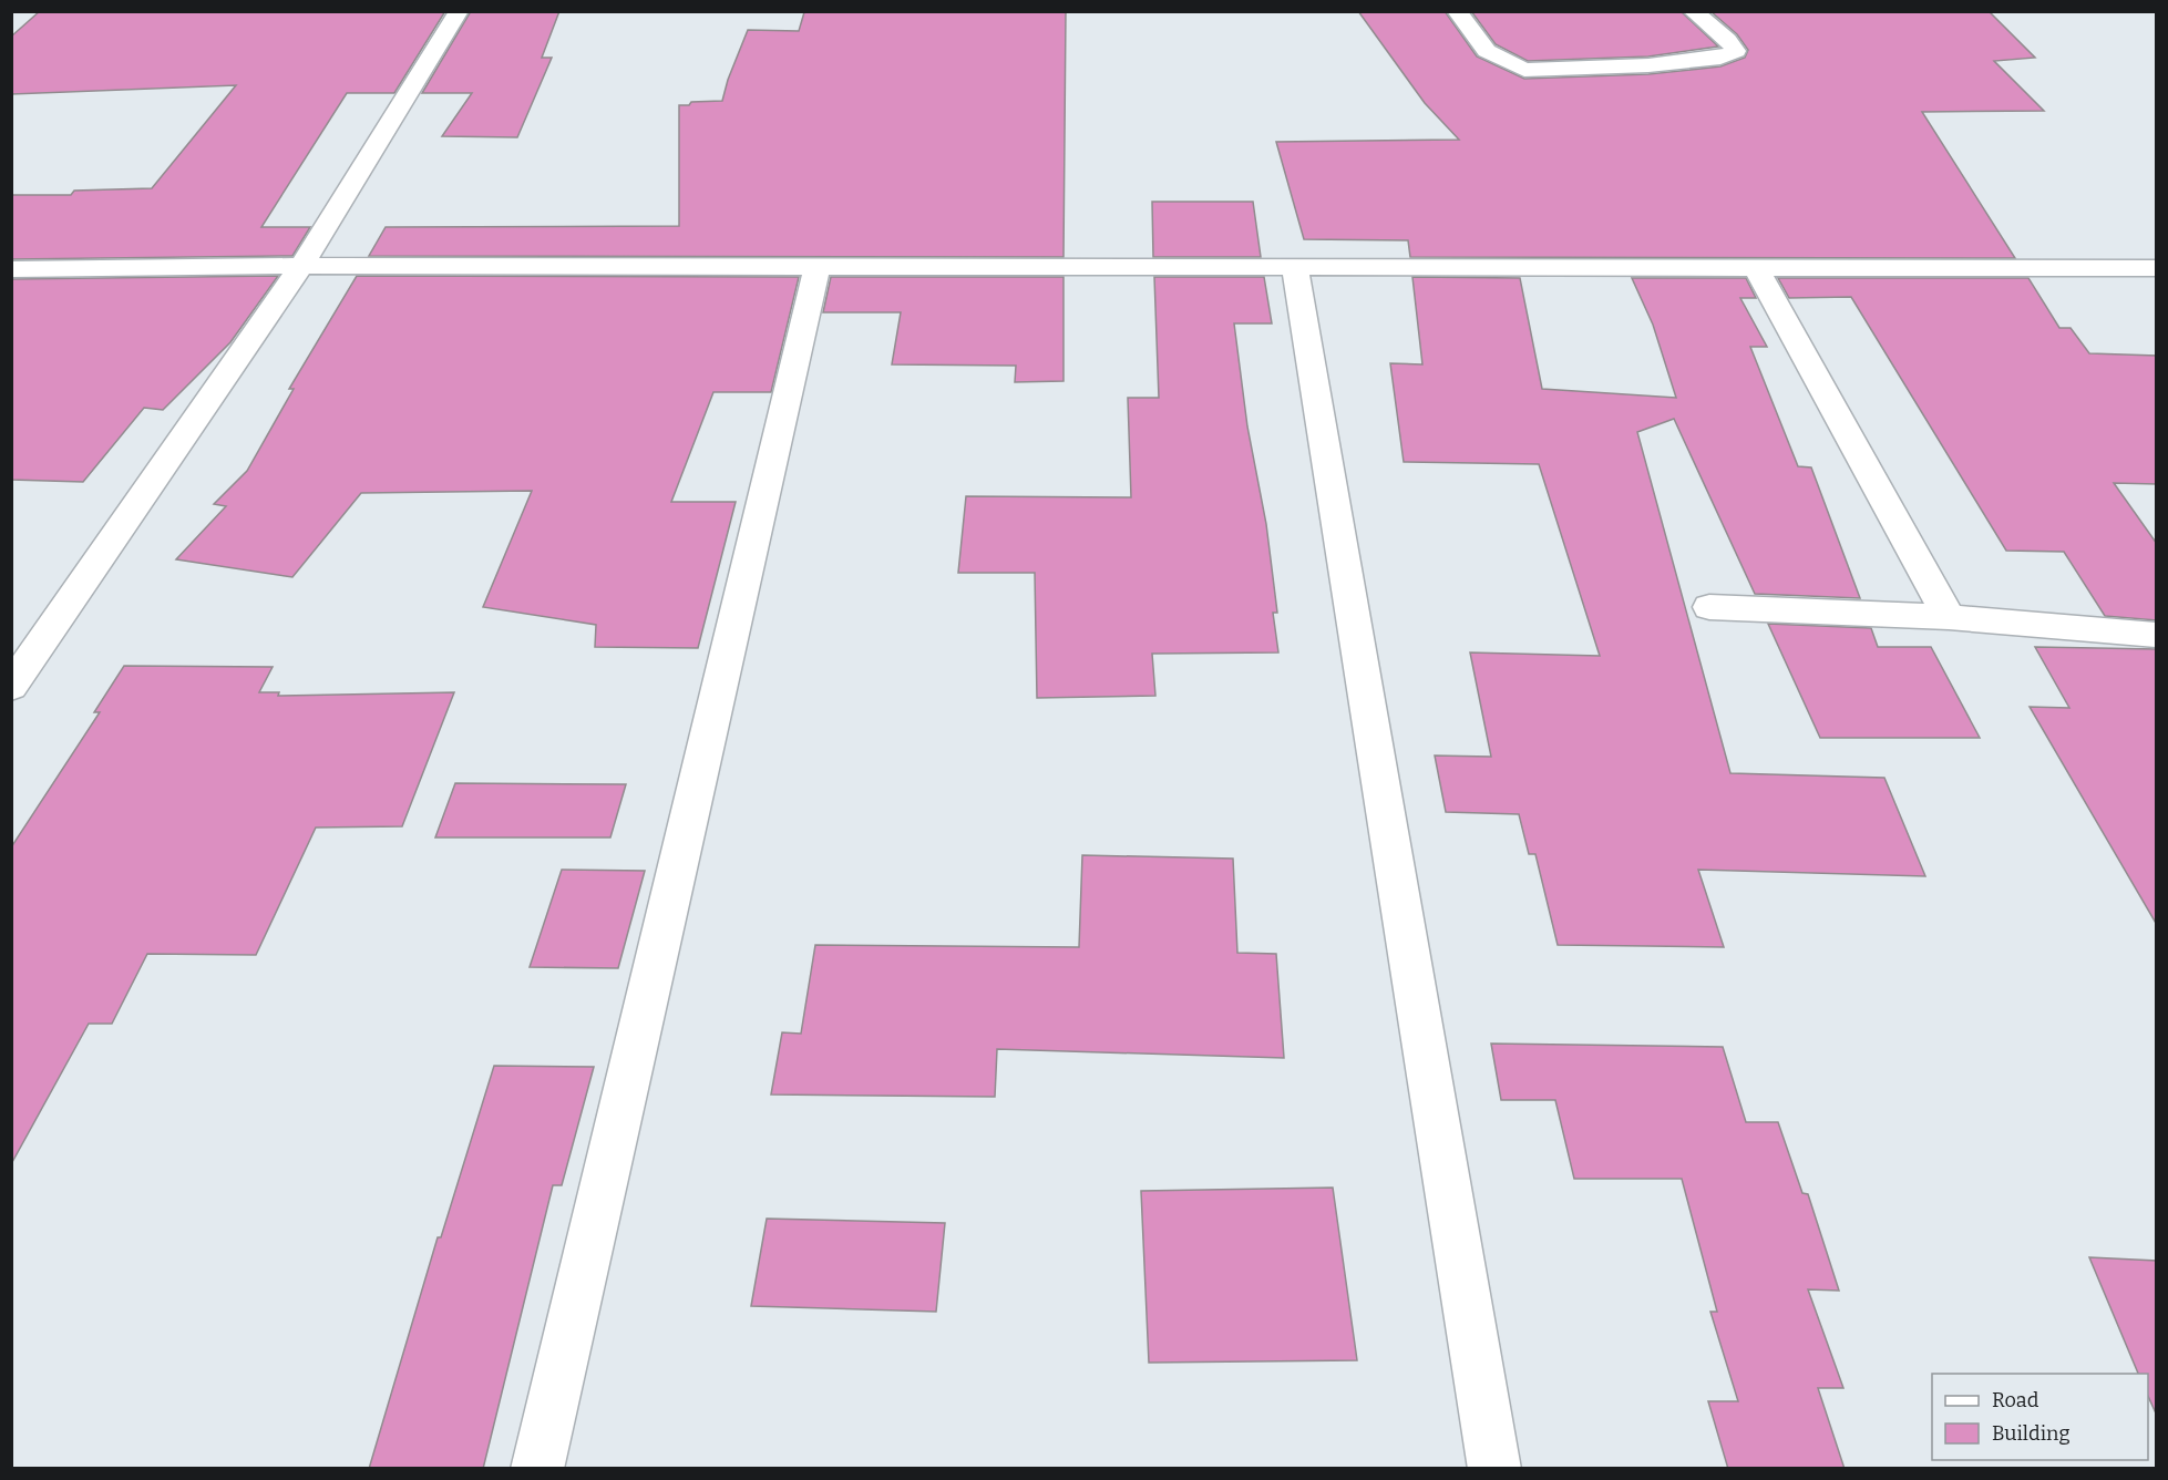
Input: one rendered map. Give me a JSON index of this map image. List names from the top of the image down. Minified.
{"legend":["Road","Building"]}
